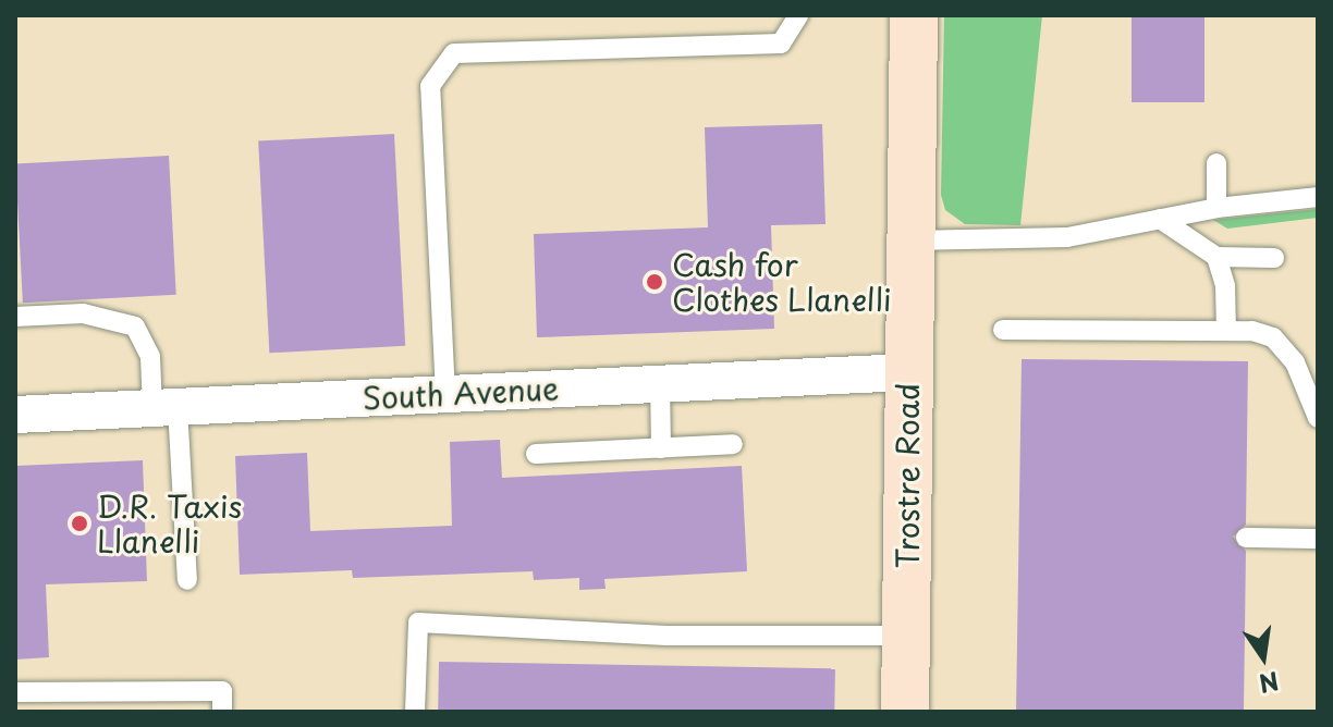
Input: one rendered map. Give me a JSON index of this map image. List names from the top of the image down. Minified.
{"streets":{"main road":["Trostre Road"],"street":["South Avenue"]},"crossings":[["South Avenue","Trostre Road"]],"places":["Cash for Clothes Llanelli","D.R. Taxis Llanelli"],"north":"bottom"}
